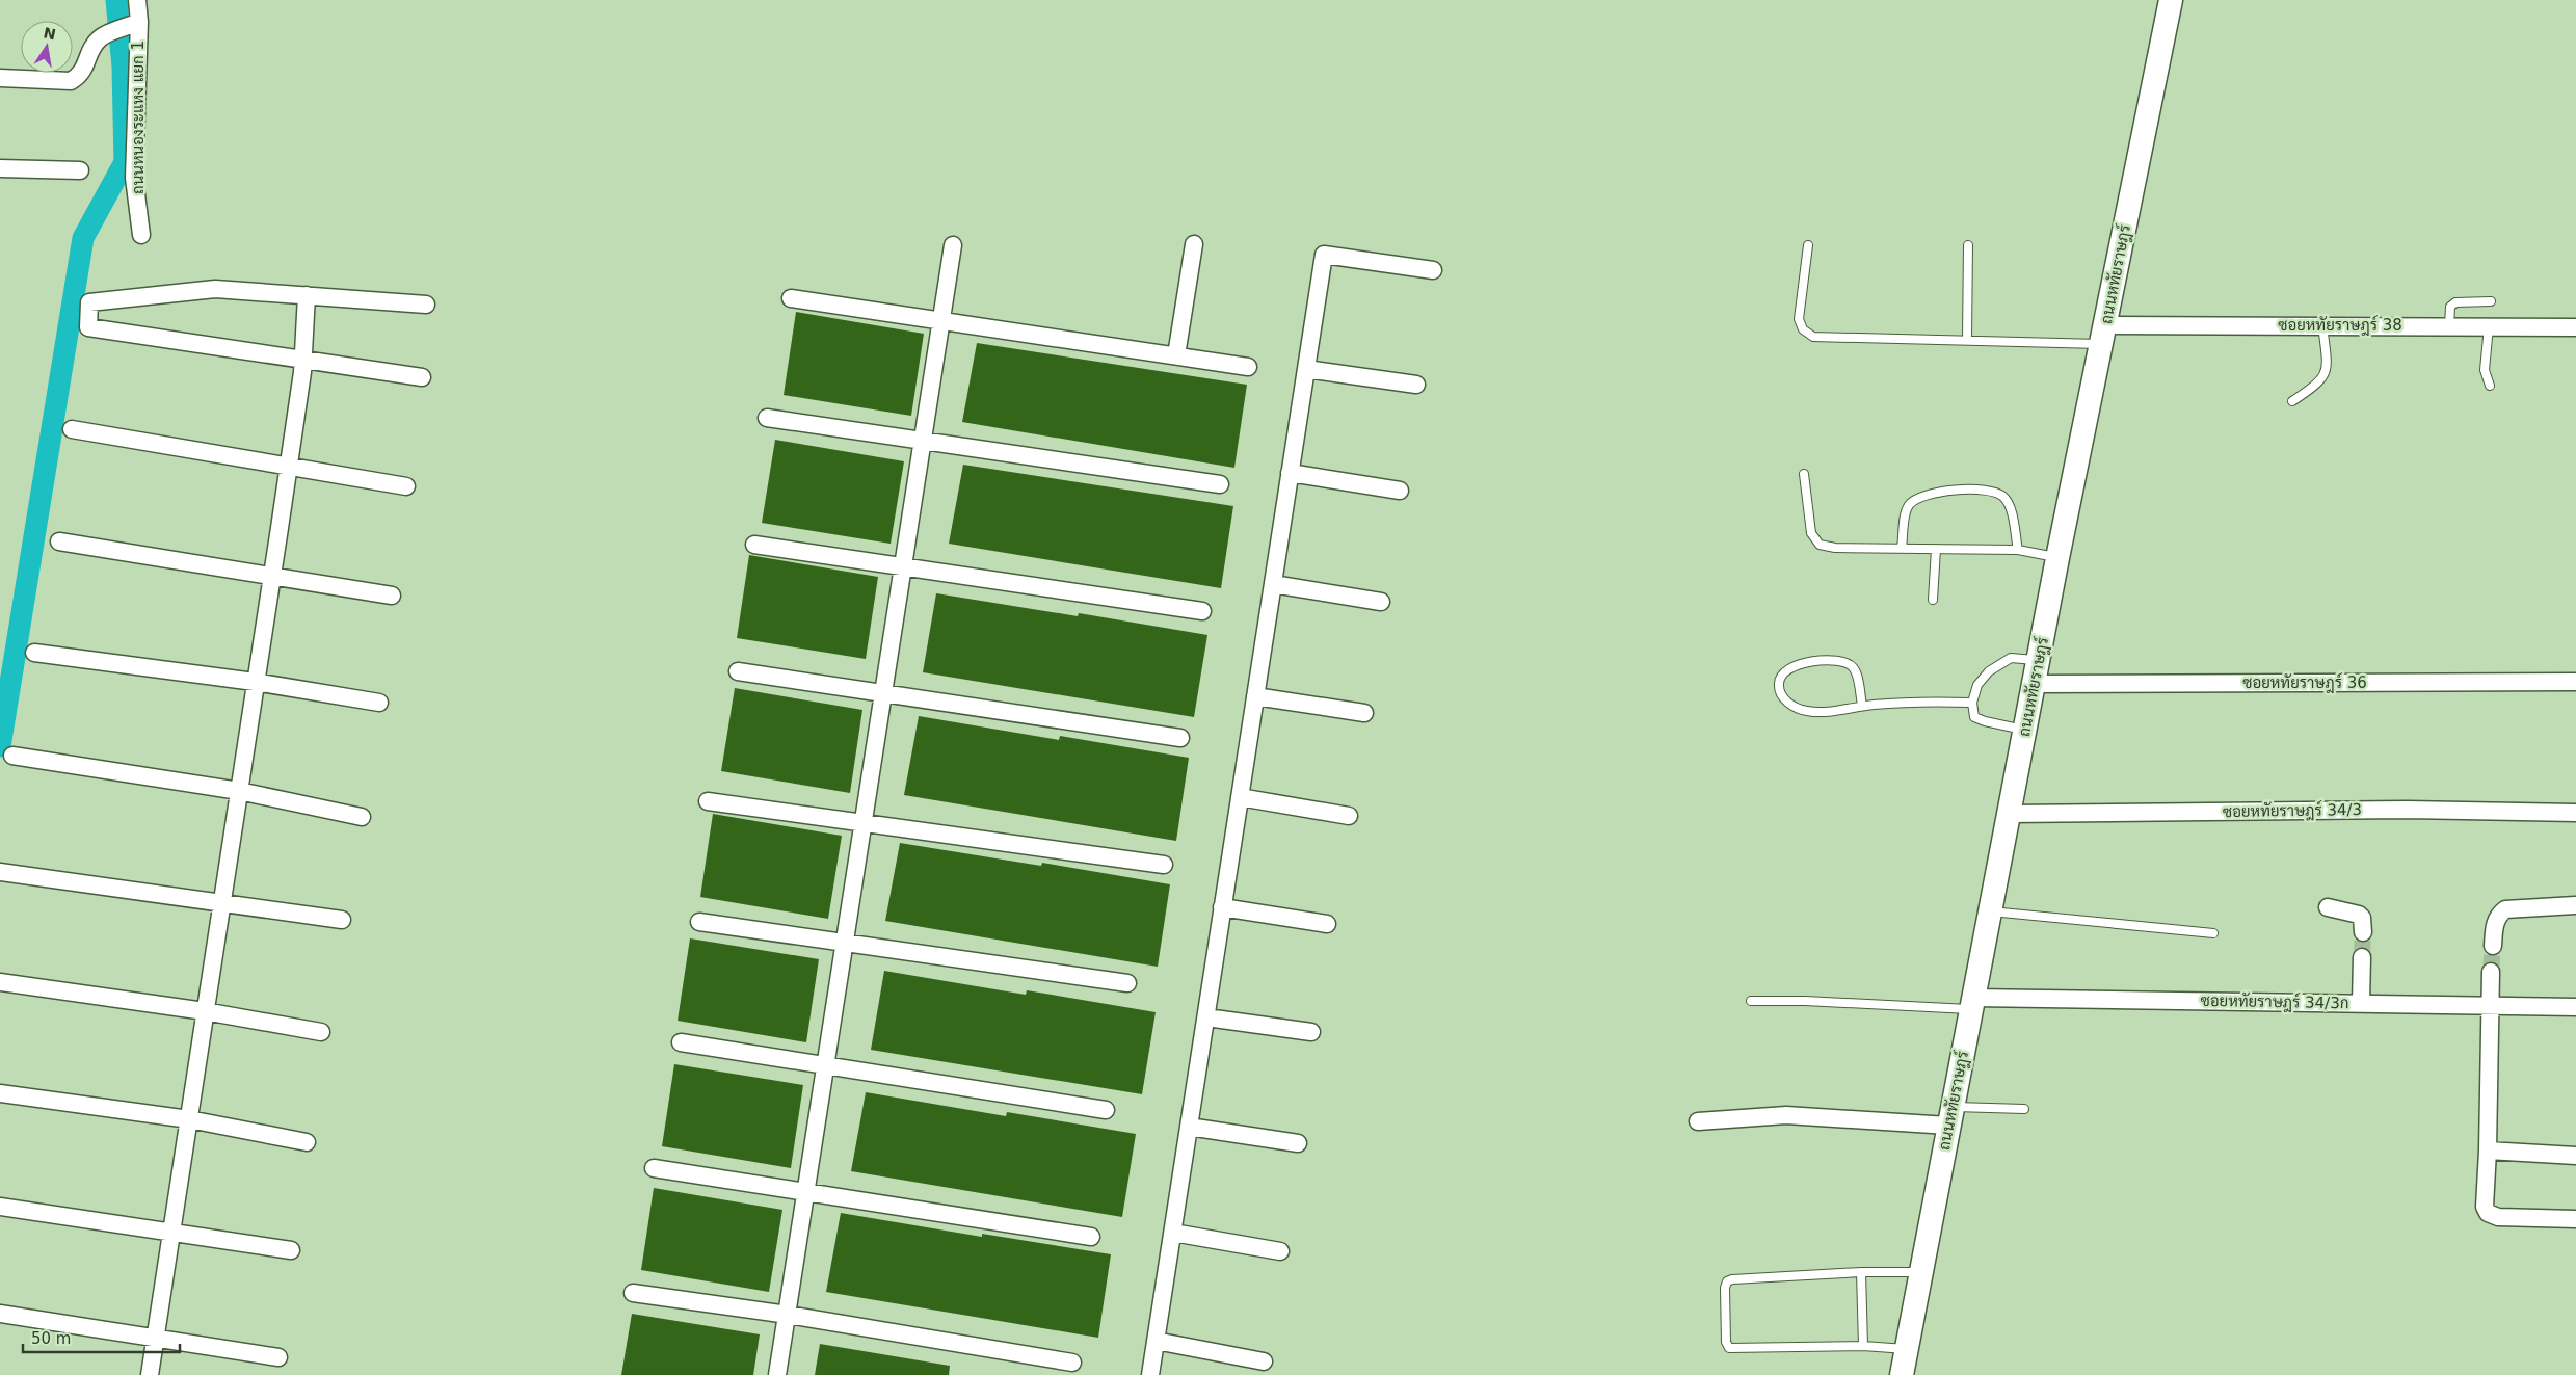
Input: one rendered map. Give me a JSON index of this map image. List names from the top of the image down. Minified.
{"streets":{"main road":["ถนนหทัยราษฎร์"],"street":["ถนนหนองระแหง แยก 1","ซอยหทัยราษฎร์ 38","ซอยหทัยราษฎร์ 36","ซอยหทัยราษฎร์ 34/3","ซอยหทัยราษฎร์ 34/3ก"]},"crossings":[["ถนนหทัยราษฎร์","ซอยหทัยราษฎร์ 38"],["ถนนหทัยราษฎร์","ซอยหทัยราษฎร์ 36"],["ถนนหทัยราษฎร์","ซอยหทัยราษฎร์ 34/3"],["ถนนหทัยราษฎร์","ซอยหทัยราษฎร์ 34/3ก"]],"scale_bar":"50 m","north":"top"}
